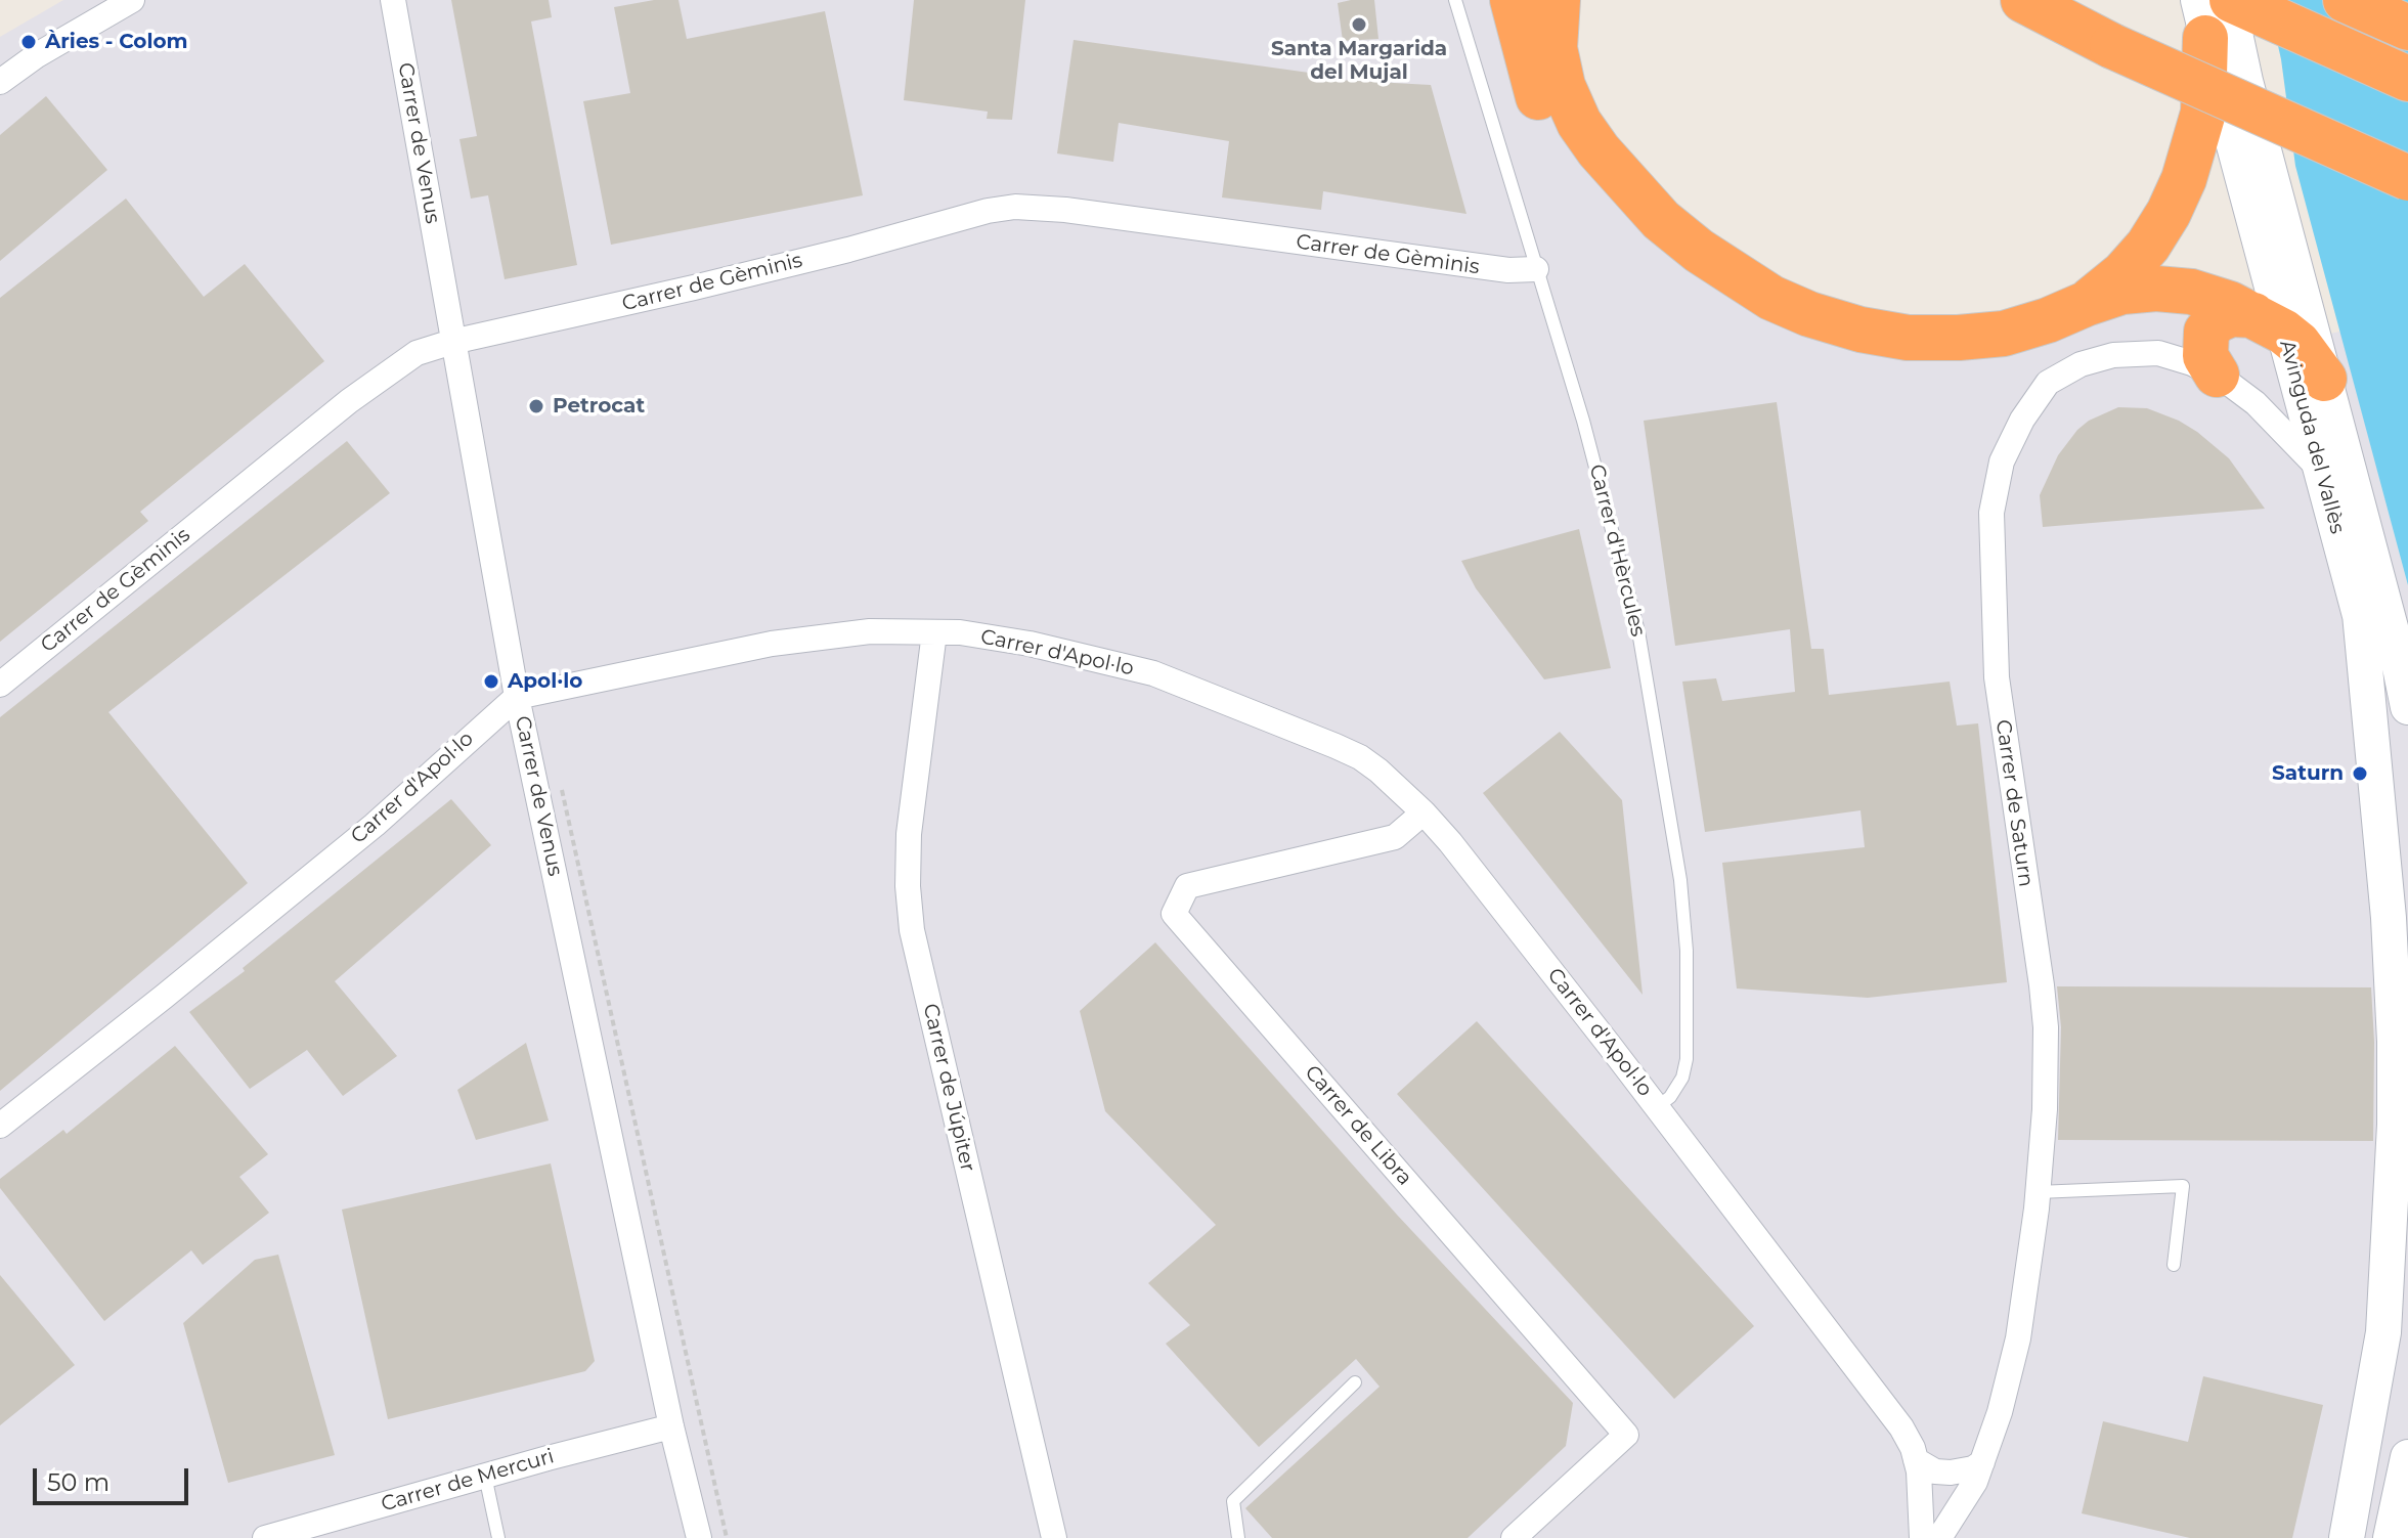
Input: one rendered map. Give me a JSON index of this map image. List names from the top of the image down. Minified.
{"streets":{"main road":["Avinguda del Vallès"],"street":["Carrer de Venus","Carrer de Gèminis","Carrer d'Apol·lo","Carrer de Saturn","Carrer de Júpiter","Carrer de Libra","Carrer de Mercuri"],"lane":["Carrer d'Hèrcules"]},"crossings":[["Carrer de Venus","Carrer de Gèminis"],["Carrer de Venus","Carrer d'Apol·lo"],["Carrer de Venus","Carrer de Mercuri"],["Carrer de Gèminis","Carrer d'Hèrcules"],["Avinguda del Vallès","Carrer de Saturn"],["Carrer d'Hèrcules","Carrer d'Apol·lo"],["Carrer d'Apol·lo","Carrer de Júpiter"],["Carrer d'Apol·lo","Carrer de Libra"]],"places":["Santa Margarida del Mujal","Àries - Colom","Petrocat","Apol·lo","Saturn"],"scale_bar":"50 m"}
